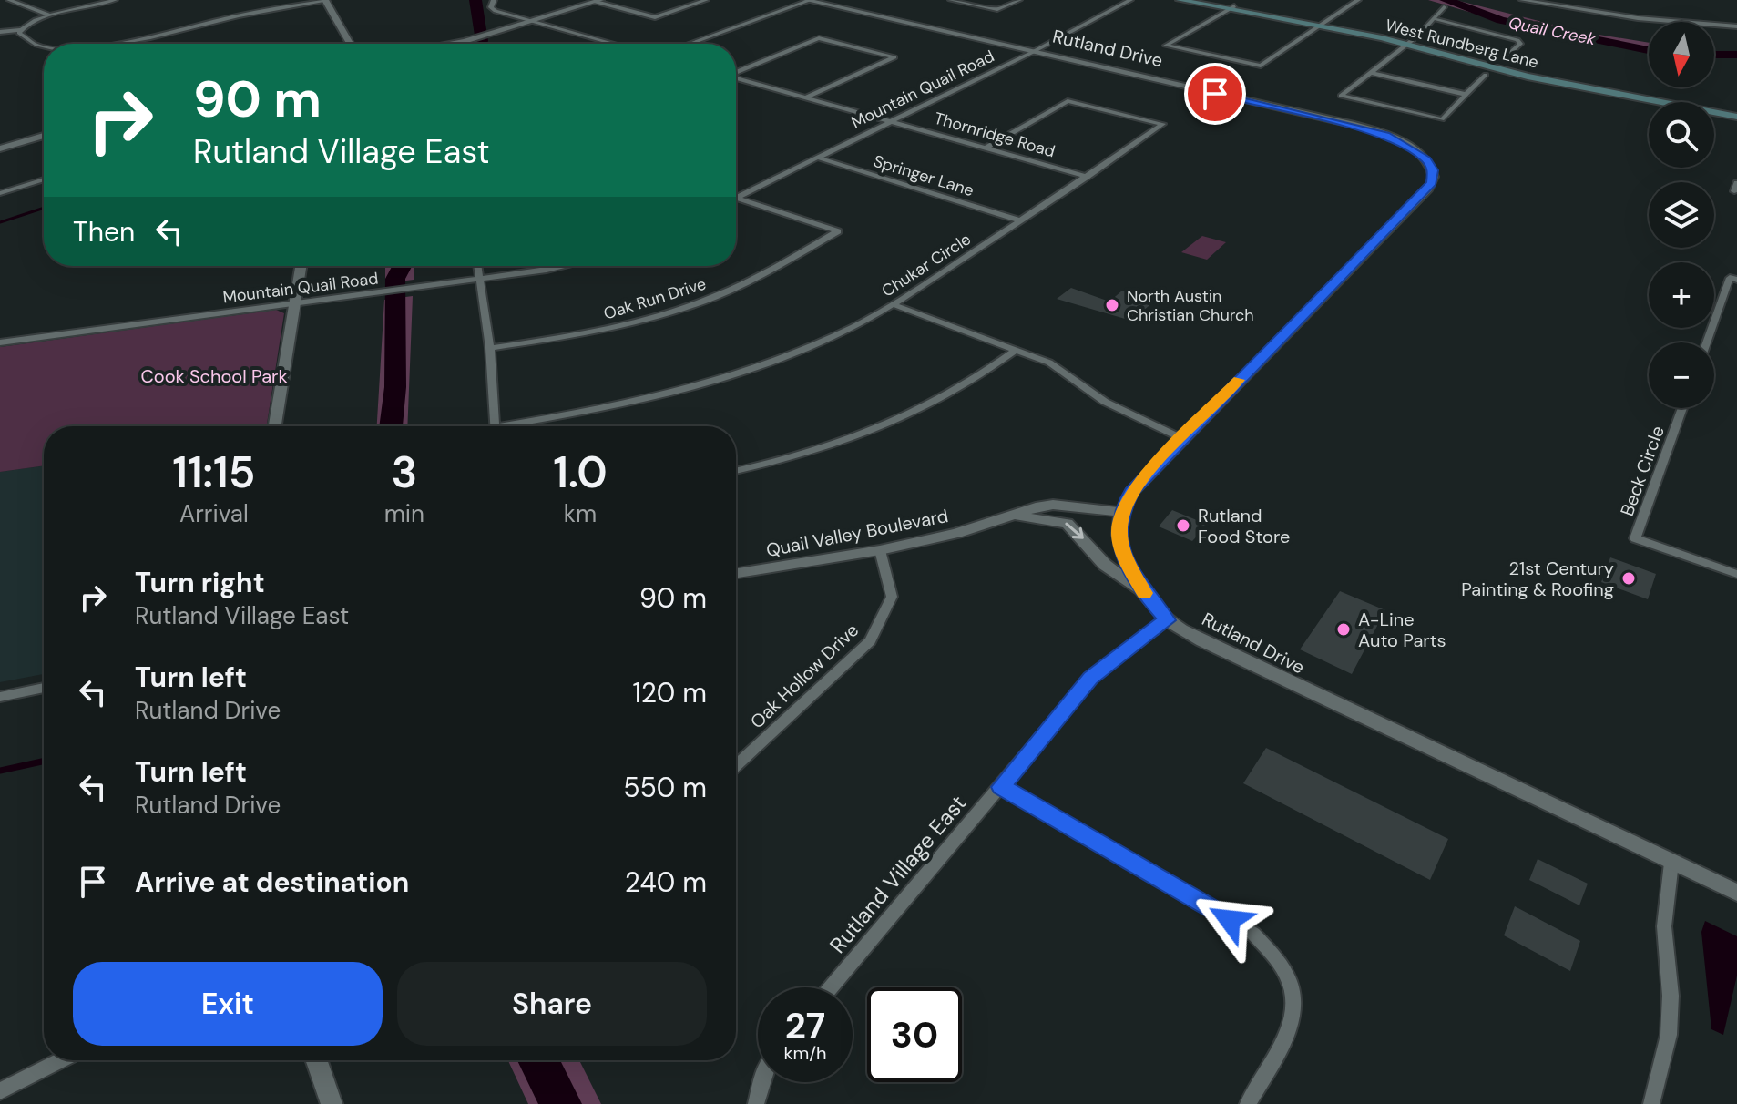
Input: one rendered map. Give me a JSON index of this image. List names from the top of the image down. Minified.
{"streets":{"main road":["West Rundberg Lane"],"street":["Rutland Drive","Mountain Quail Road","Thornridge Road","Springer Lane","Chukar Circle","Oak Run Drive","Beck Circle","Quail Valley Boulevard","Oak Hollow Drive","Rutland Village East"]},"crossings":[["Rutland Drive","Mountain Quail Road"],["Rutland Drive","Quail Valley Boulevard"],["Rutland Drive","Rutland Village East"],["Mountain Quail Road","Thornridge Road"],["Mountain Quail Road","Springer Lane"],["Mountain Quail Road","Oak Run Drive"],["Thornridge Road","Chukar Circle"],["Springer Lane","Chukar Circle"],["Quail Valley Boulevard","Oak Hollow Drive"]],"water":["Quail Creek"],"parks":["Cook School Park"],"places":["North Austin Christian Church","Rutland Food Store","21st Century Painting & Roofing","A-Line Auto Parts"],"north":"bottom","page":{"map_buttons":["+","−"],"turn":["90 m","Rutland Village East"],"then":"Then","eta":["11:15","Arrival","3","min","1.0","km"],"list":[{"name":"Turn right","note":"Rutland Village East","value":"90 m"},{"name":"Turn left","note":"Rutland Drive","value":"120 m"},{"name":"Turn left","note":"Rutland Drive","value":"550 m"},{"name":"Arrive at destination","value":"240 m"}],"buttons":["Exit","Share"],"speed":"27 km/h","limit":"30"}}
